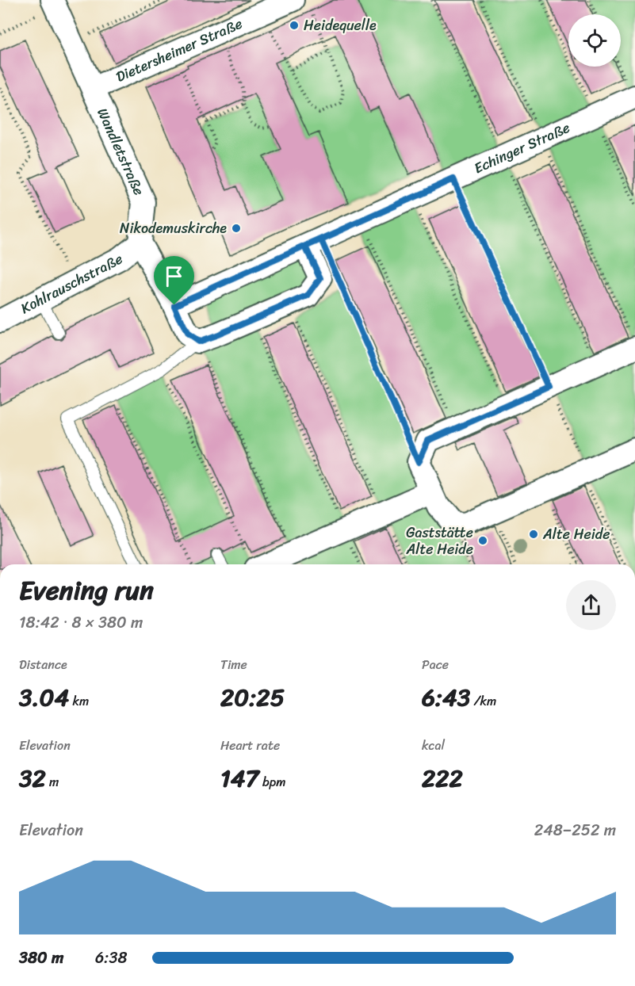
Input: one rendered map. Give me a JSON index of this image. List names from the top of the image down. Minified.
{"streets":{"street":["Dietersheimer Straße","Echinger Straße","Wandletstraße","Kohlrauschstraße"]},"crossings":[["Dietersheimer Straße","Wandletstraße"],["Wandletstraße","Kohlrauschstraße"]],"places":["Heidequelle","Nikodemuskirche","Alte Heide","Gaststätte Alte Heide"],"page":{"heading":["Evening run","18:42 · 8 × 380 m"],"stats":[["Distance","3.04 km"],["Time","20:25"],["Pace","6:43 /km"],["Elevation","32 m"],["Heart rate","147 bpm"],["kcal","222"]],"chart":["Elevation","248–252 m"],"list":[{"name":"380 m","note":"6:38"}]}}
